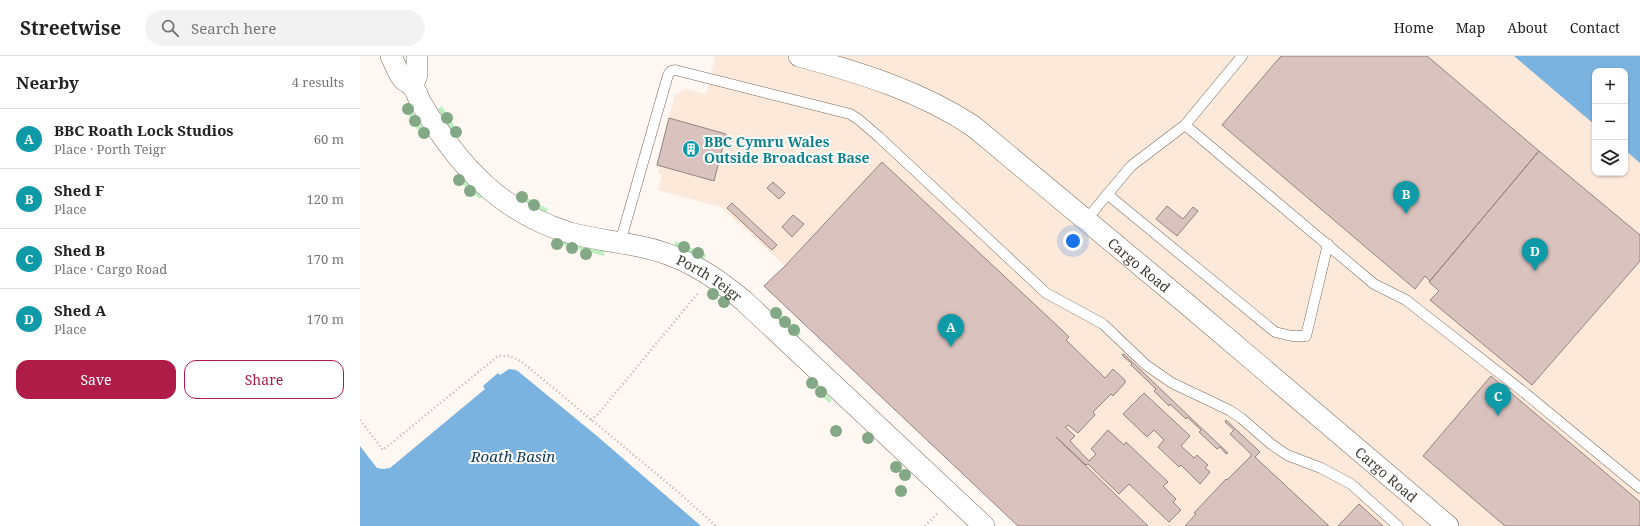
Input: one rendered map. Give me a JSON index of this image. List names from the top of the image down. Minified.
{"streets":{"street":["Cargo Road","Porth Teigr"]},"water":["Roath Basin"],"places":{"building":["BBC Cymru Wales Outside Broadcast Base"]},"page":{"header":"Streetwise","search":"Search here","nav":["Home","Map","About","Contact"],"heading":["Nearby","4 results"],"map_buttons":["+","−"],"list":[{"mark":"A","name":"BBC Roath Lock Studios","note":"Place · Porth Teigr","value":"60 m"},{"mark":"B","name":"Shed F","note":"Place","value":"120 m"},{"mark":"C","name":"Shed B","note":"Place · Cargo Road","value":"170 m"},{"mark":"D","name":"Shed A","note":"Place","value":"170 m"}],"pins":["B","D","A","C"],"buttons":["Save","Share"]}}
